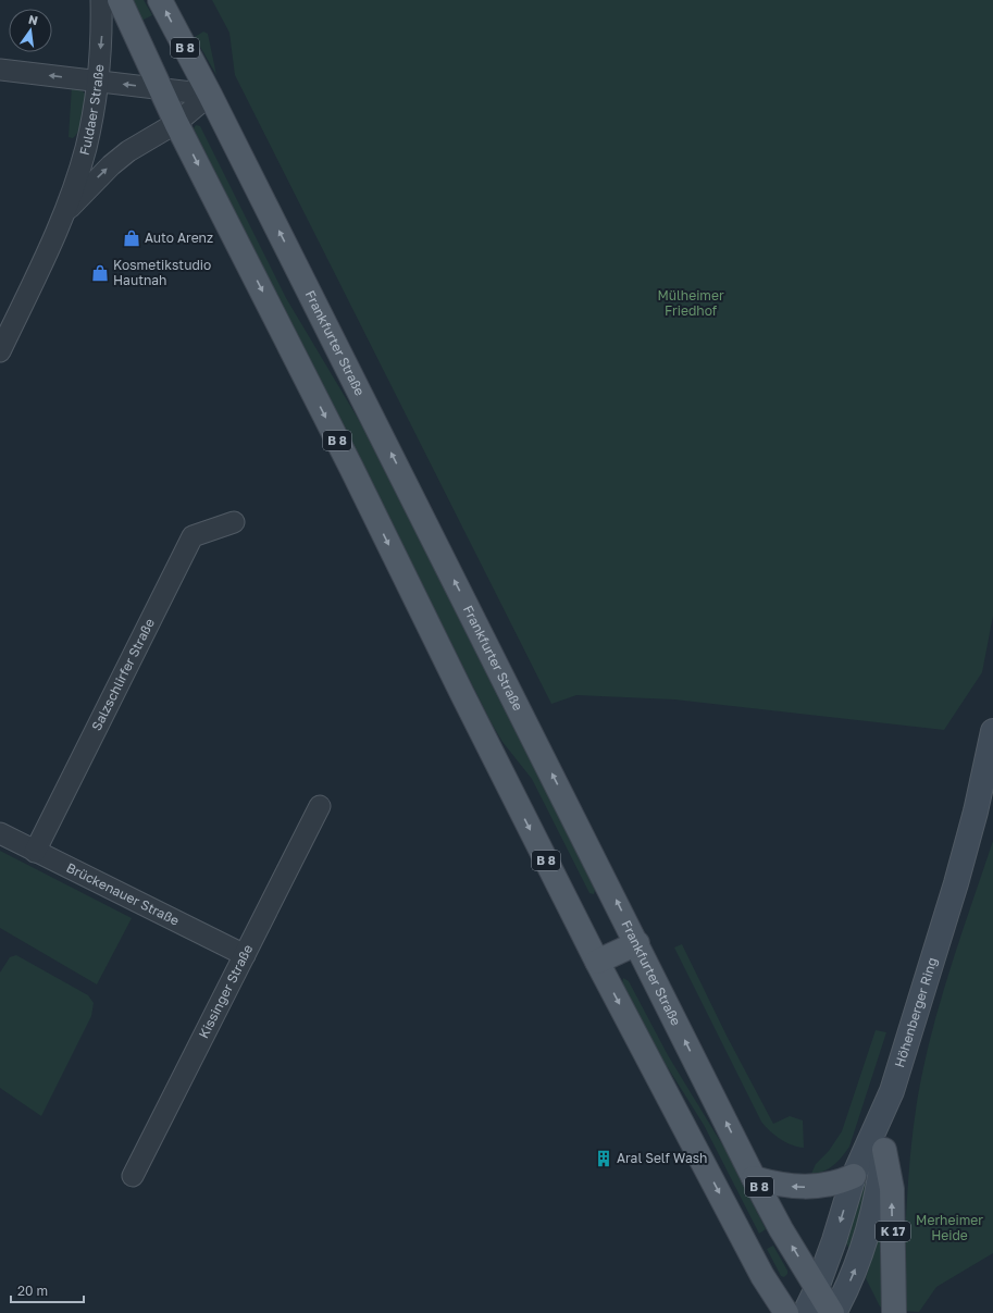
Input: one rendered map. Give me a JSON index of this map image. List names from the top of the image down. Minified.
{"streets":{"main road":["B 8","Frankfurter Straße","K 17"],"street":["Fuldaer Straße","Salzschlirfer Straße","Brückenauer Straße","Kissinger Straße","Höhenberger Ring"]},"crossings":[["B 8","Fuldaer Straße"],["Fuldaer Straße","Frankfurter Straße"],["Frankfurter Straße","Höhenberger Ring"],["Frankfurter Straße","K 17"],["Salzschlirfer Straße","Brückenauer Straße"],["Brückenauer Straße","Kissinger Straße"],["Höhenberger Ring","K 17"]],"parks":["Mülheimer Friedhof","Merheimer Heide"],"places":{"shop":["Auto Arenz","Kosmetikstudio Hautnah"],"building":["Aral Self Wash"]},"scale_bar":"20 m","north":"top"}
